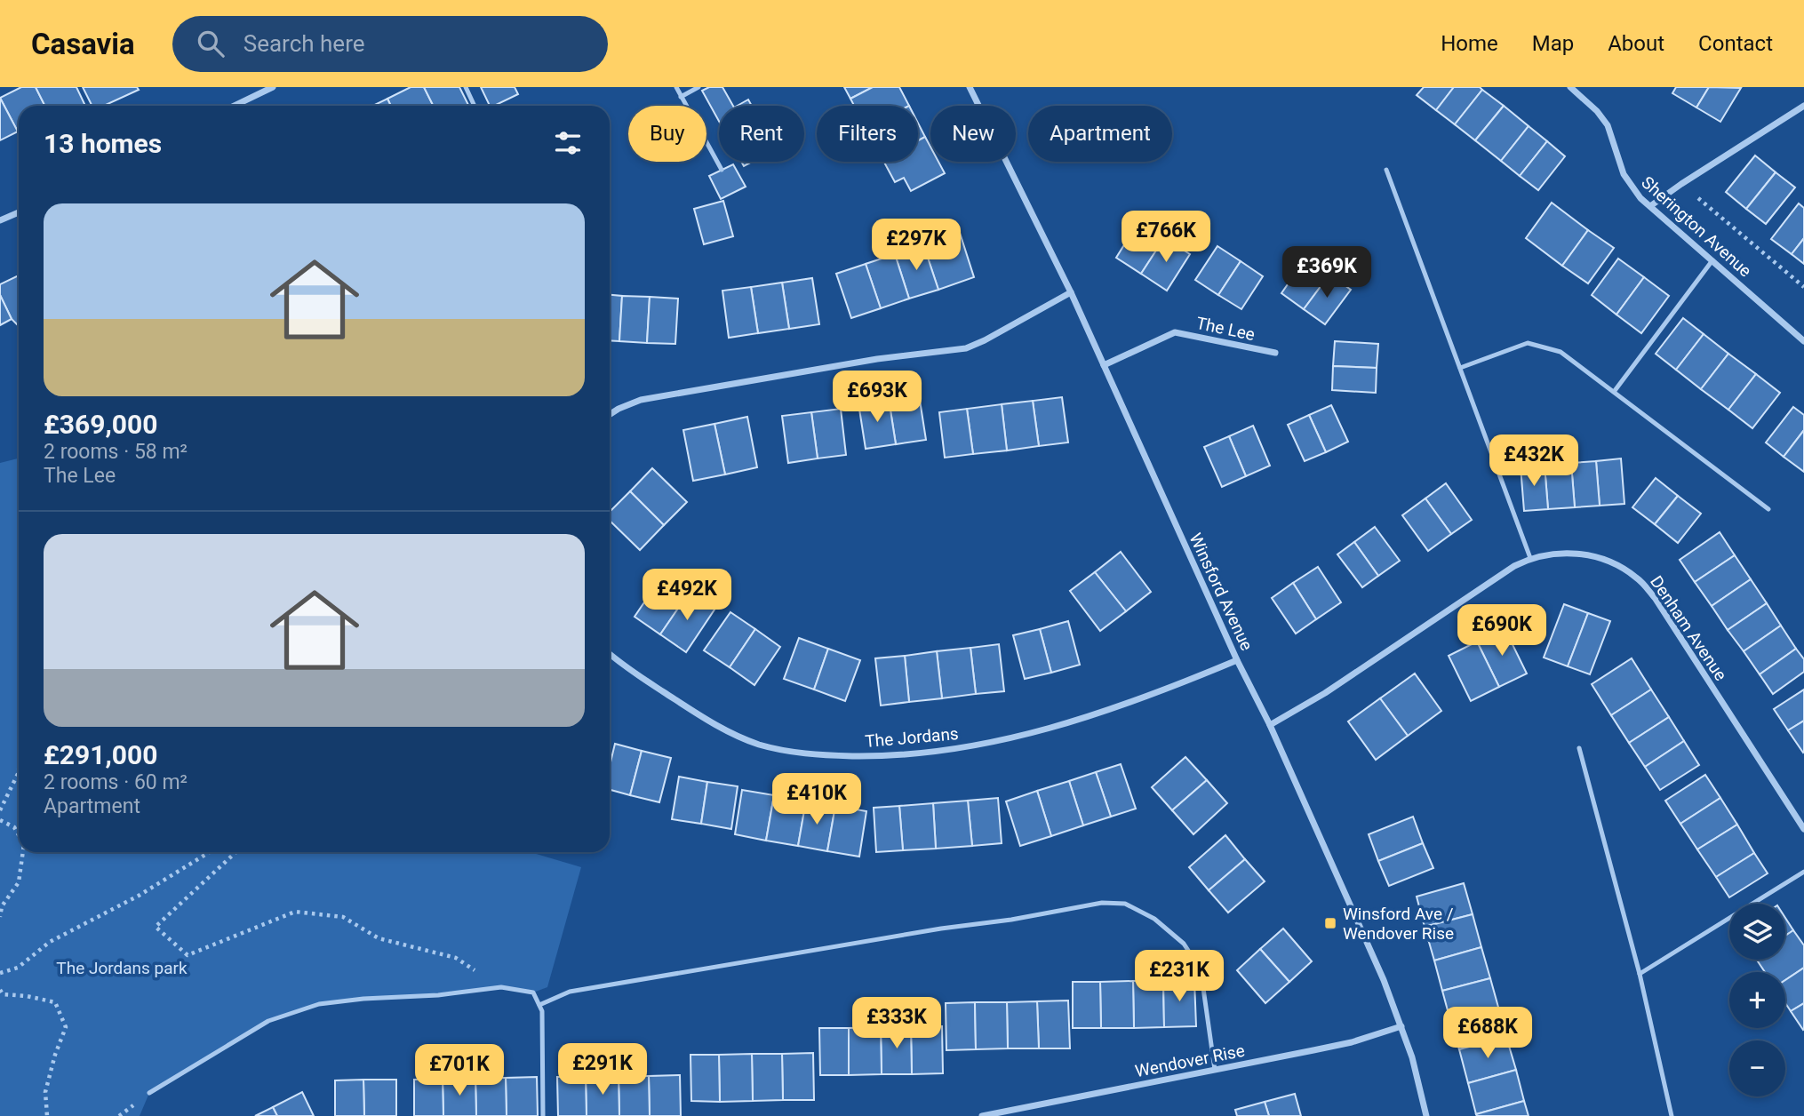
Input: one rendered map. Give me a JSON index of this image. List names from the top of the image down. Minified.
{"streets":{"street":["Sherington Avenue","The Lee","Winsford Avenue","Denham Avenue","The Jordans","Wendover Rise"]},"crossings":[["The Lee","Winsford Avenue"],["Winsford Avenue","Denham Avenue"],["Winsford Avenue","The Jordans"],["Winsford Avenue","Wendover Rise"]],"parks":["The Jordans park"],"places":{"transit":["Winsford Ave / Wendover Rise"]},"page":{"header":"Casavia","search":"Search here","nav":["Home","Map","About","Contact"],"chip":["Buy","Rent","Filters","New","Apartment"],"heading":"13 homes","list":[{"name":"£369,000","note":"2 rooms · 58 m² · The Lee"},{"name":"£291,000","note":"2 rooms · 60 m² · Apartment"}],"price":["£766K","£297K","£369K","£693K","£432K","£492K","£690K","£410K","£231K","£333K","£688K","£291K","£701K"],"map_buttons":["+","−"]}}
